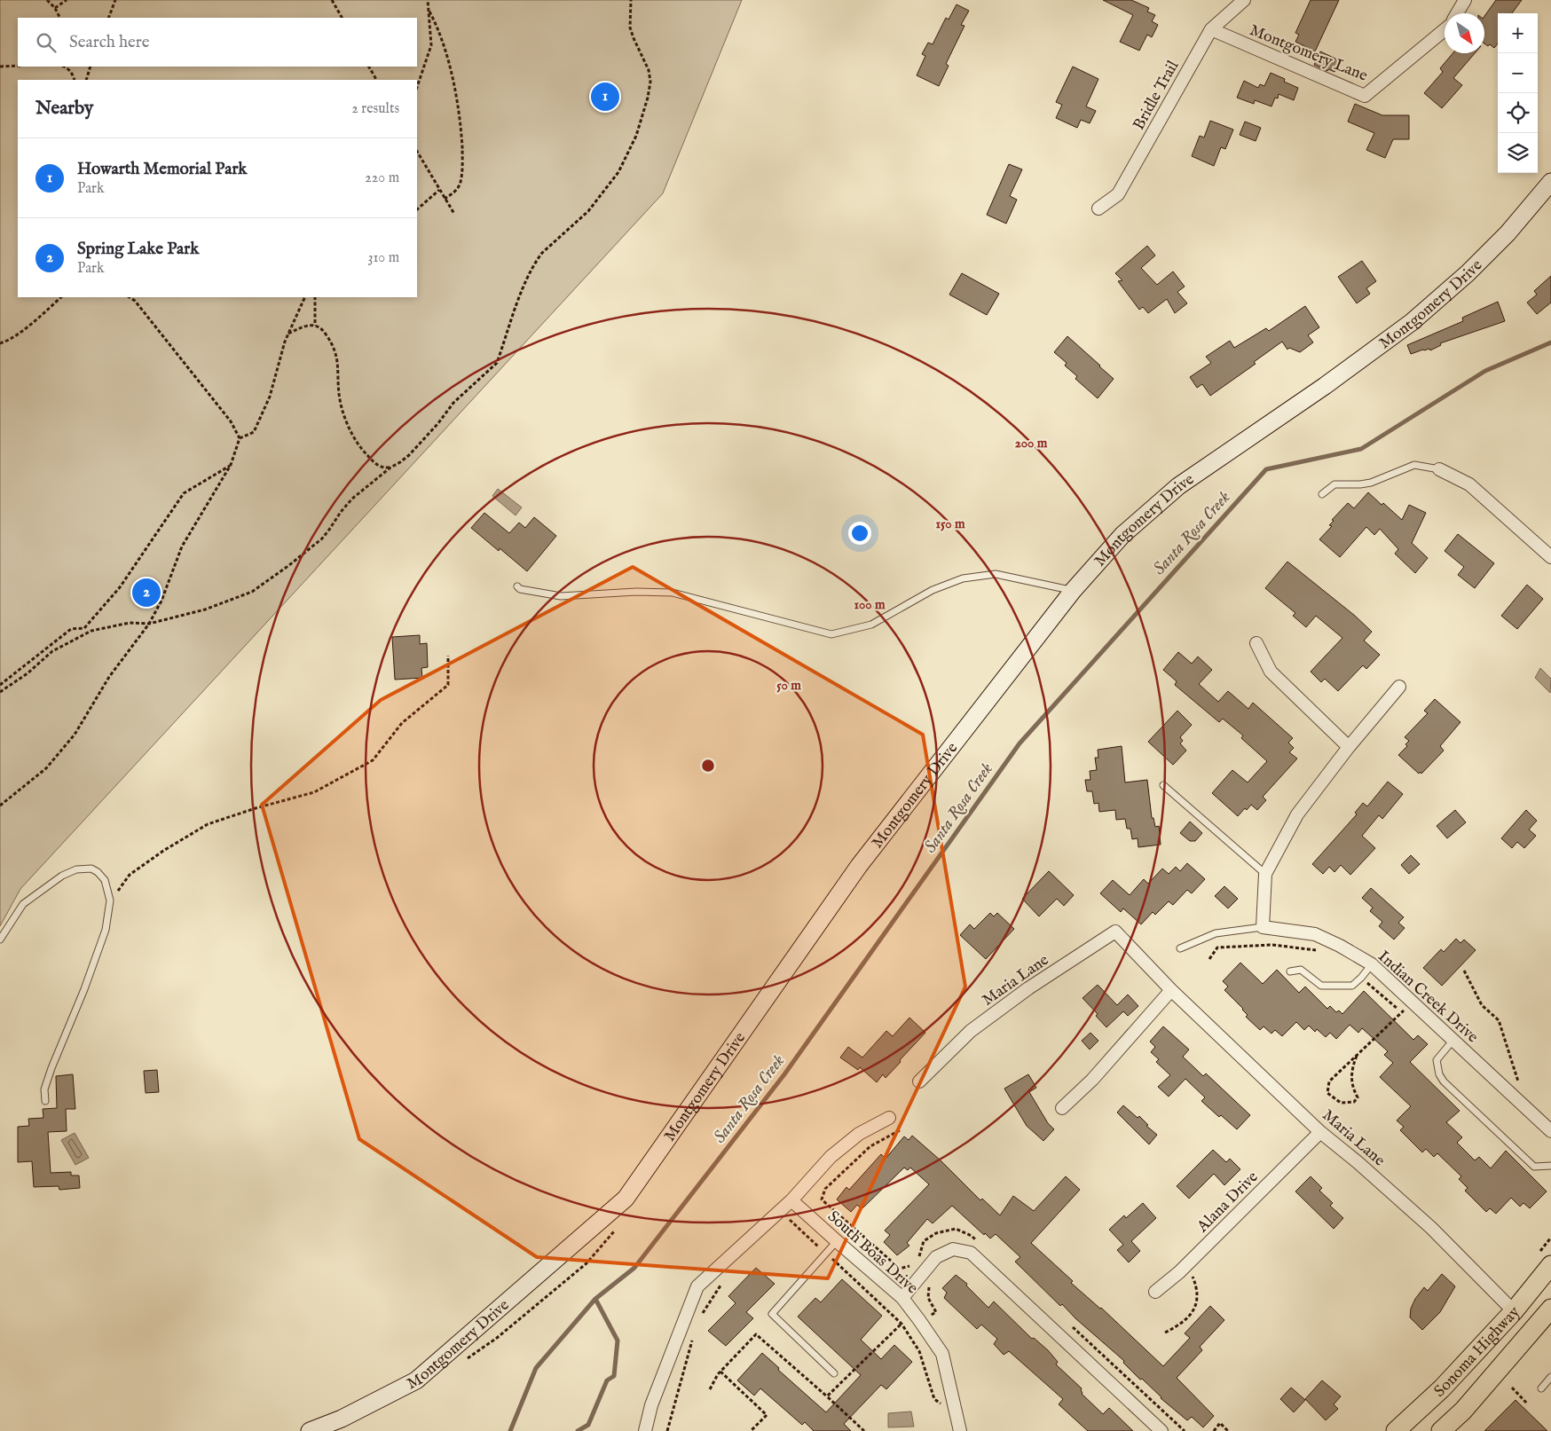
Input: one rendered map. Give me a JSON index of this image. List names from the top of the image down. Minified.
{"streets":{"main road":["Sonoma Highway"],"street":["Montgomery Lane","Bridle Trail","Montgomery Drive","Maria Lane","Indian Creek Drive","Alana Drive","South Boas Drive"]},"crossings":[["Montgomery Lane","Bridle Trail"],["Maria Lane","Alana Drive"],["Maria Lane","Sonoma Highway"]],"water":["Santa Rosa Creek"],"north":"bottom right","page":{"map_buttons":["+","−"],"search":"Search here","heading":["Nearby","2 results"],"pins":["1","2"],"list":[{"mark":"1","name":"Howarth Memorial Park","note":"Park","value":"220 m"},{"mark":"2","name":"Spring Lake Park","note":"Park","value":"310 m"}]},"rings":["200 m","150 m","100 m","50 m"]}
